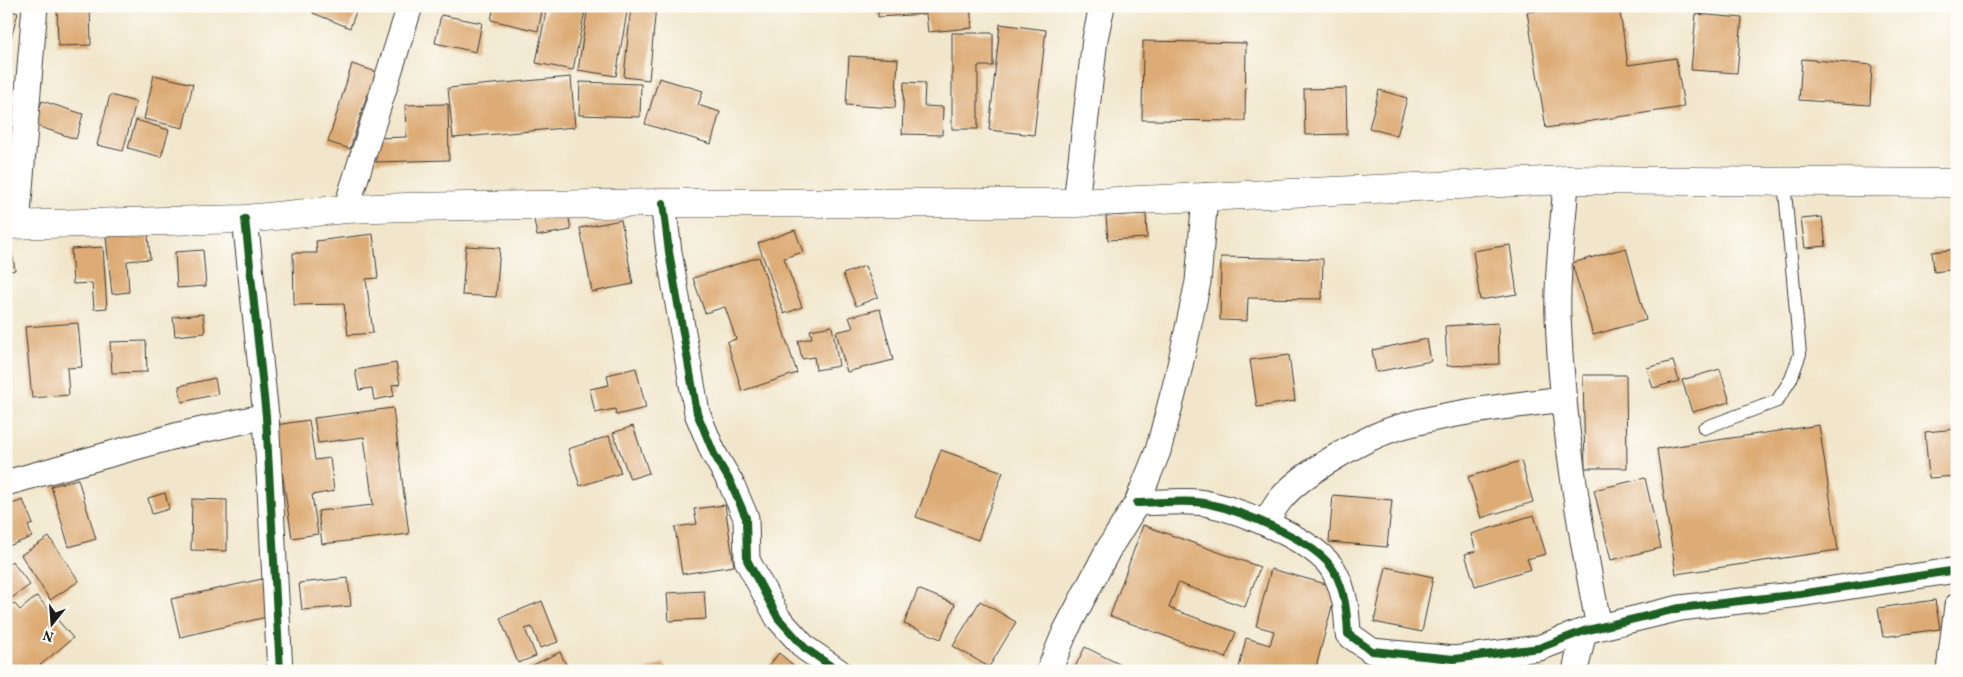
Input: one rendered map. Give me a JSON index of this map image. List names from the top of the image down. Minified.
{"north":"bottom"}
